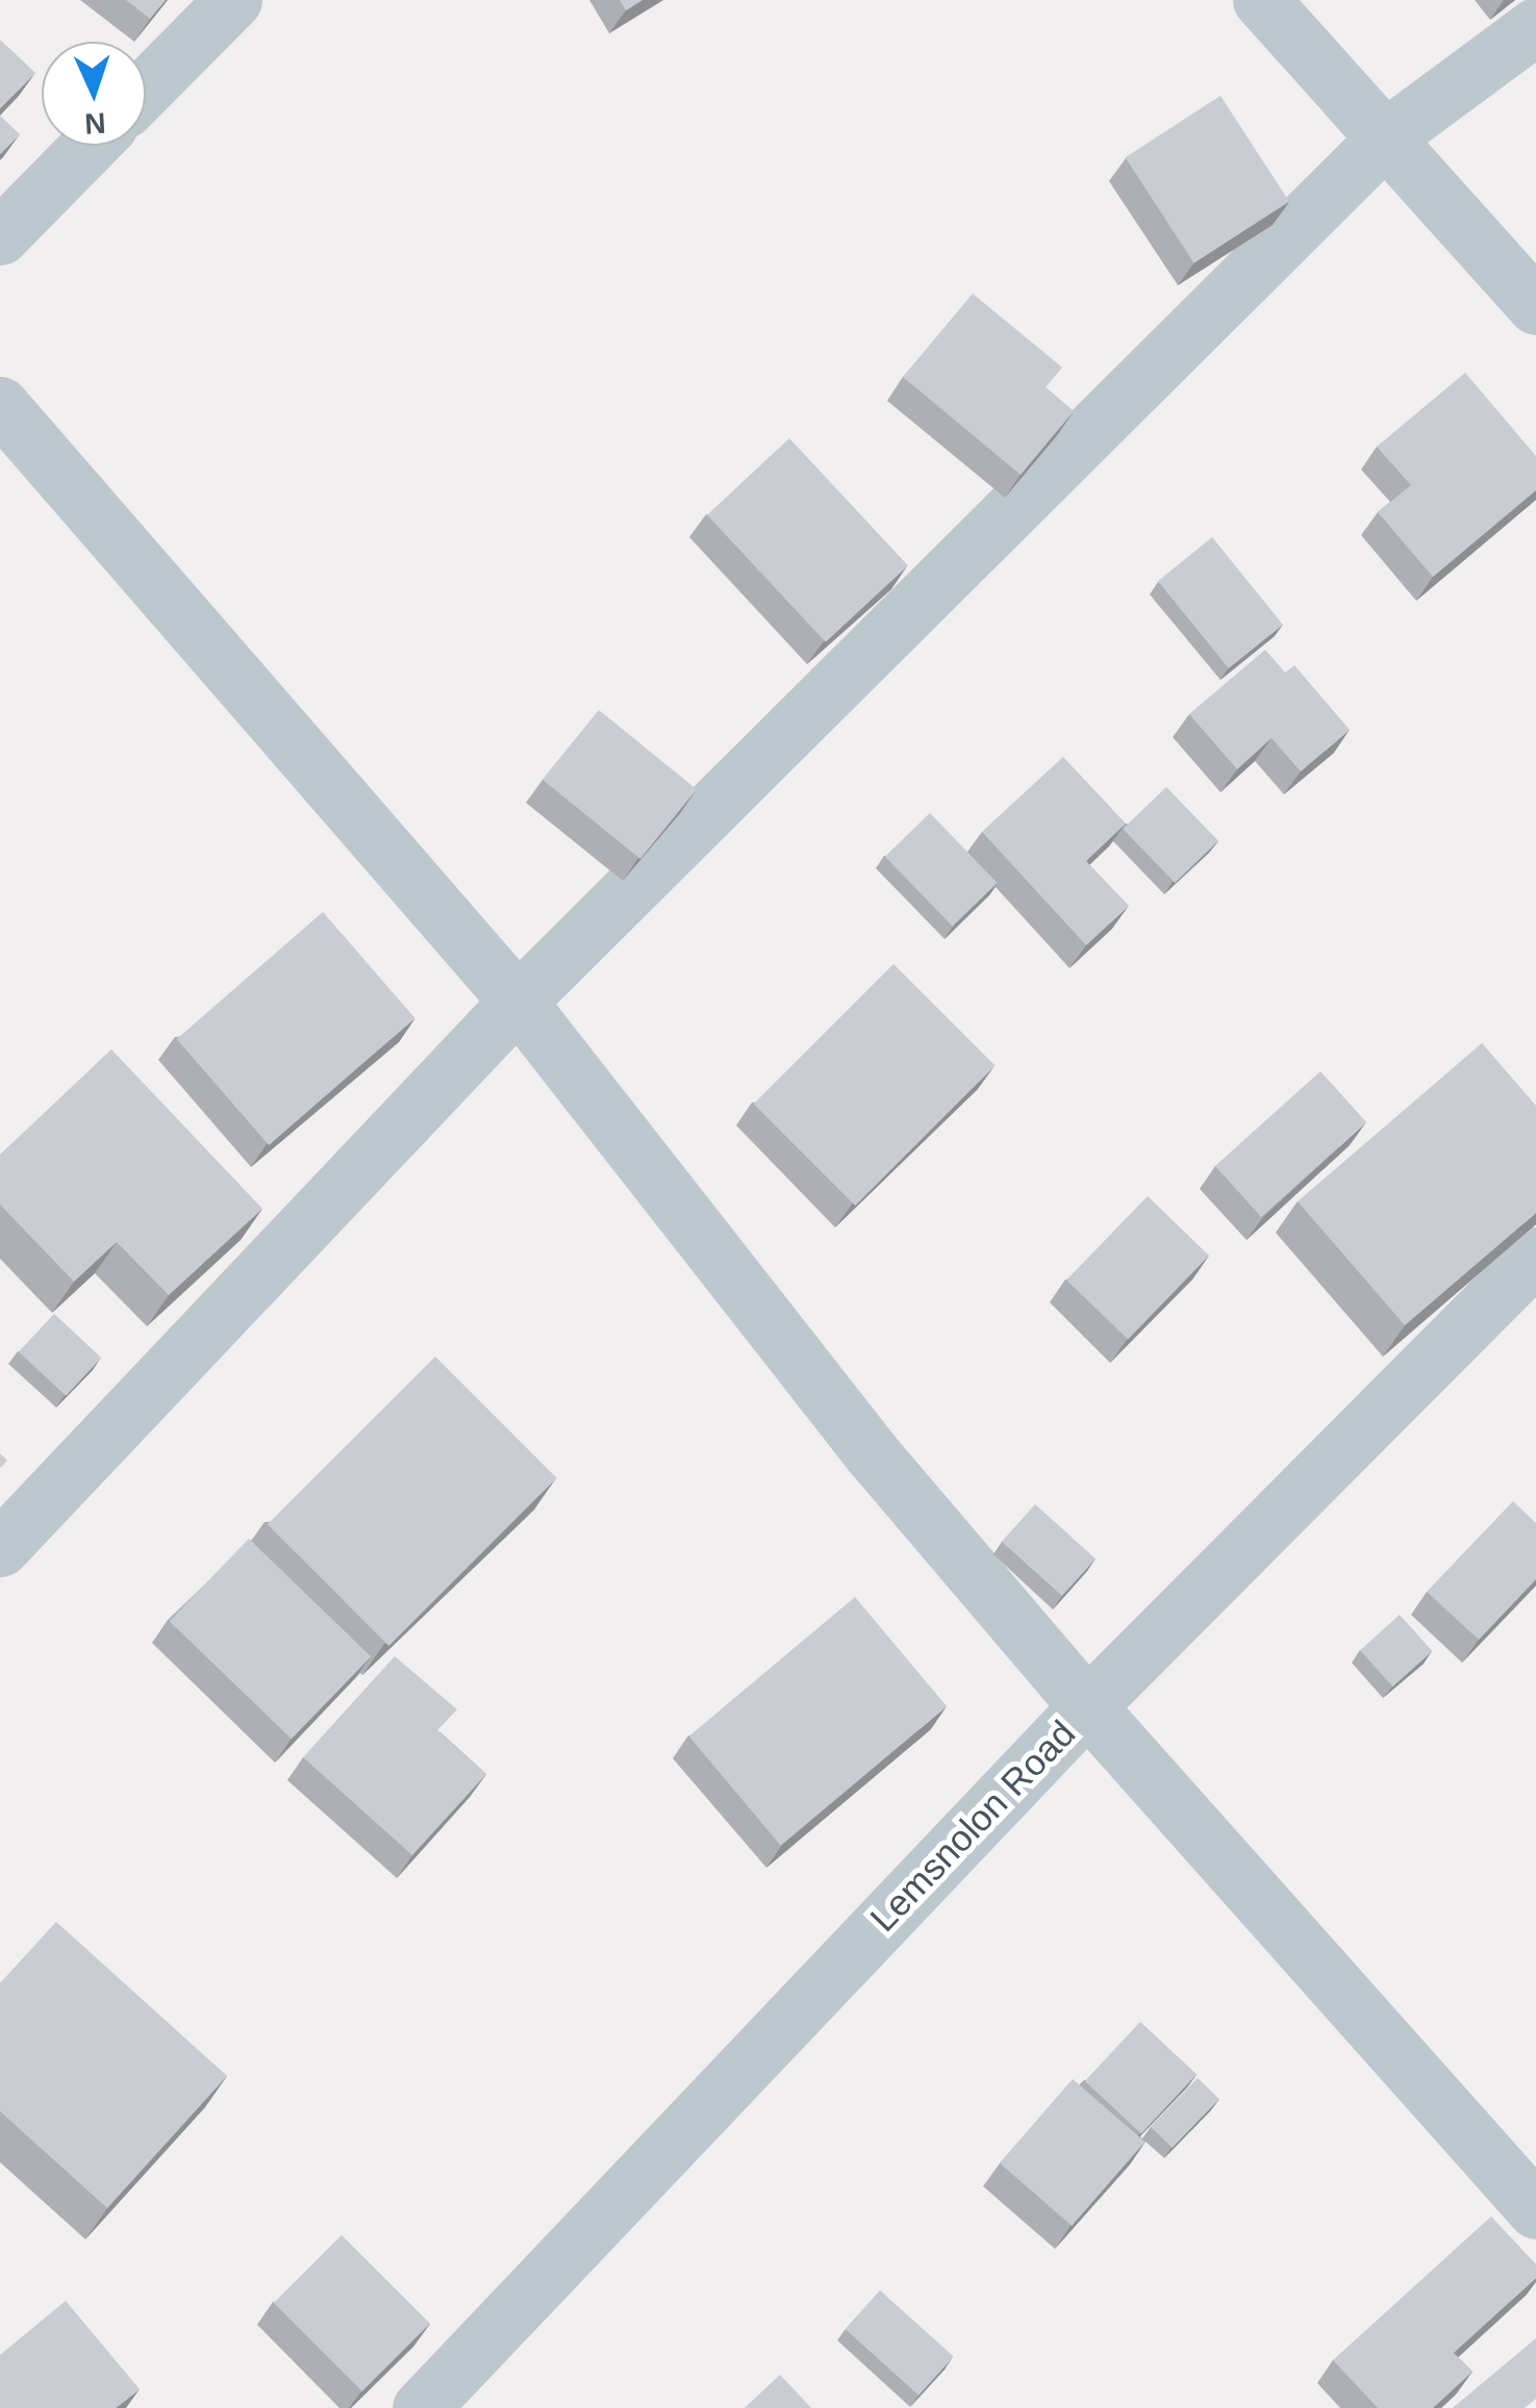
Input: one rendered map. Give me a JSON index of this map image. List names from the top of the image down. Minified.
{"streets":{"street":["Lemsnolon Road"]},"north":"bottom"}
